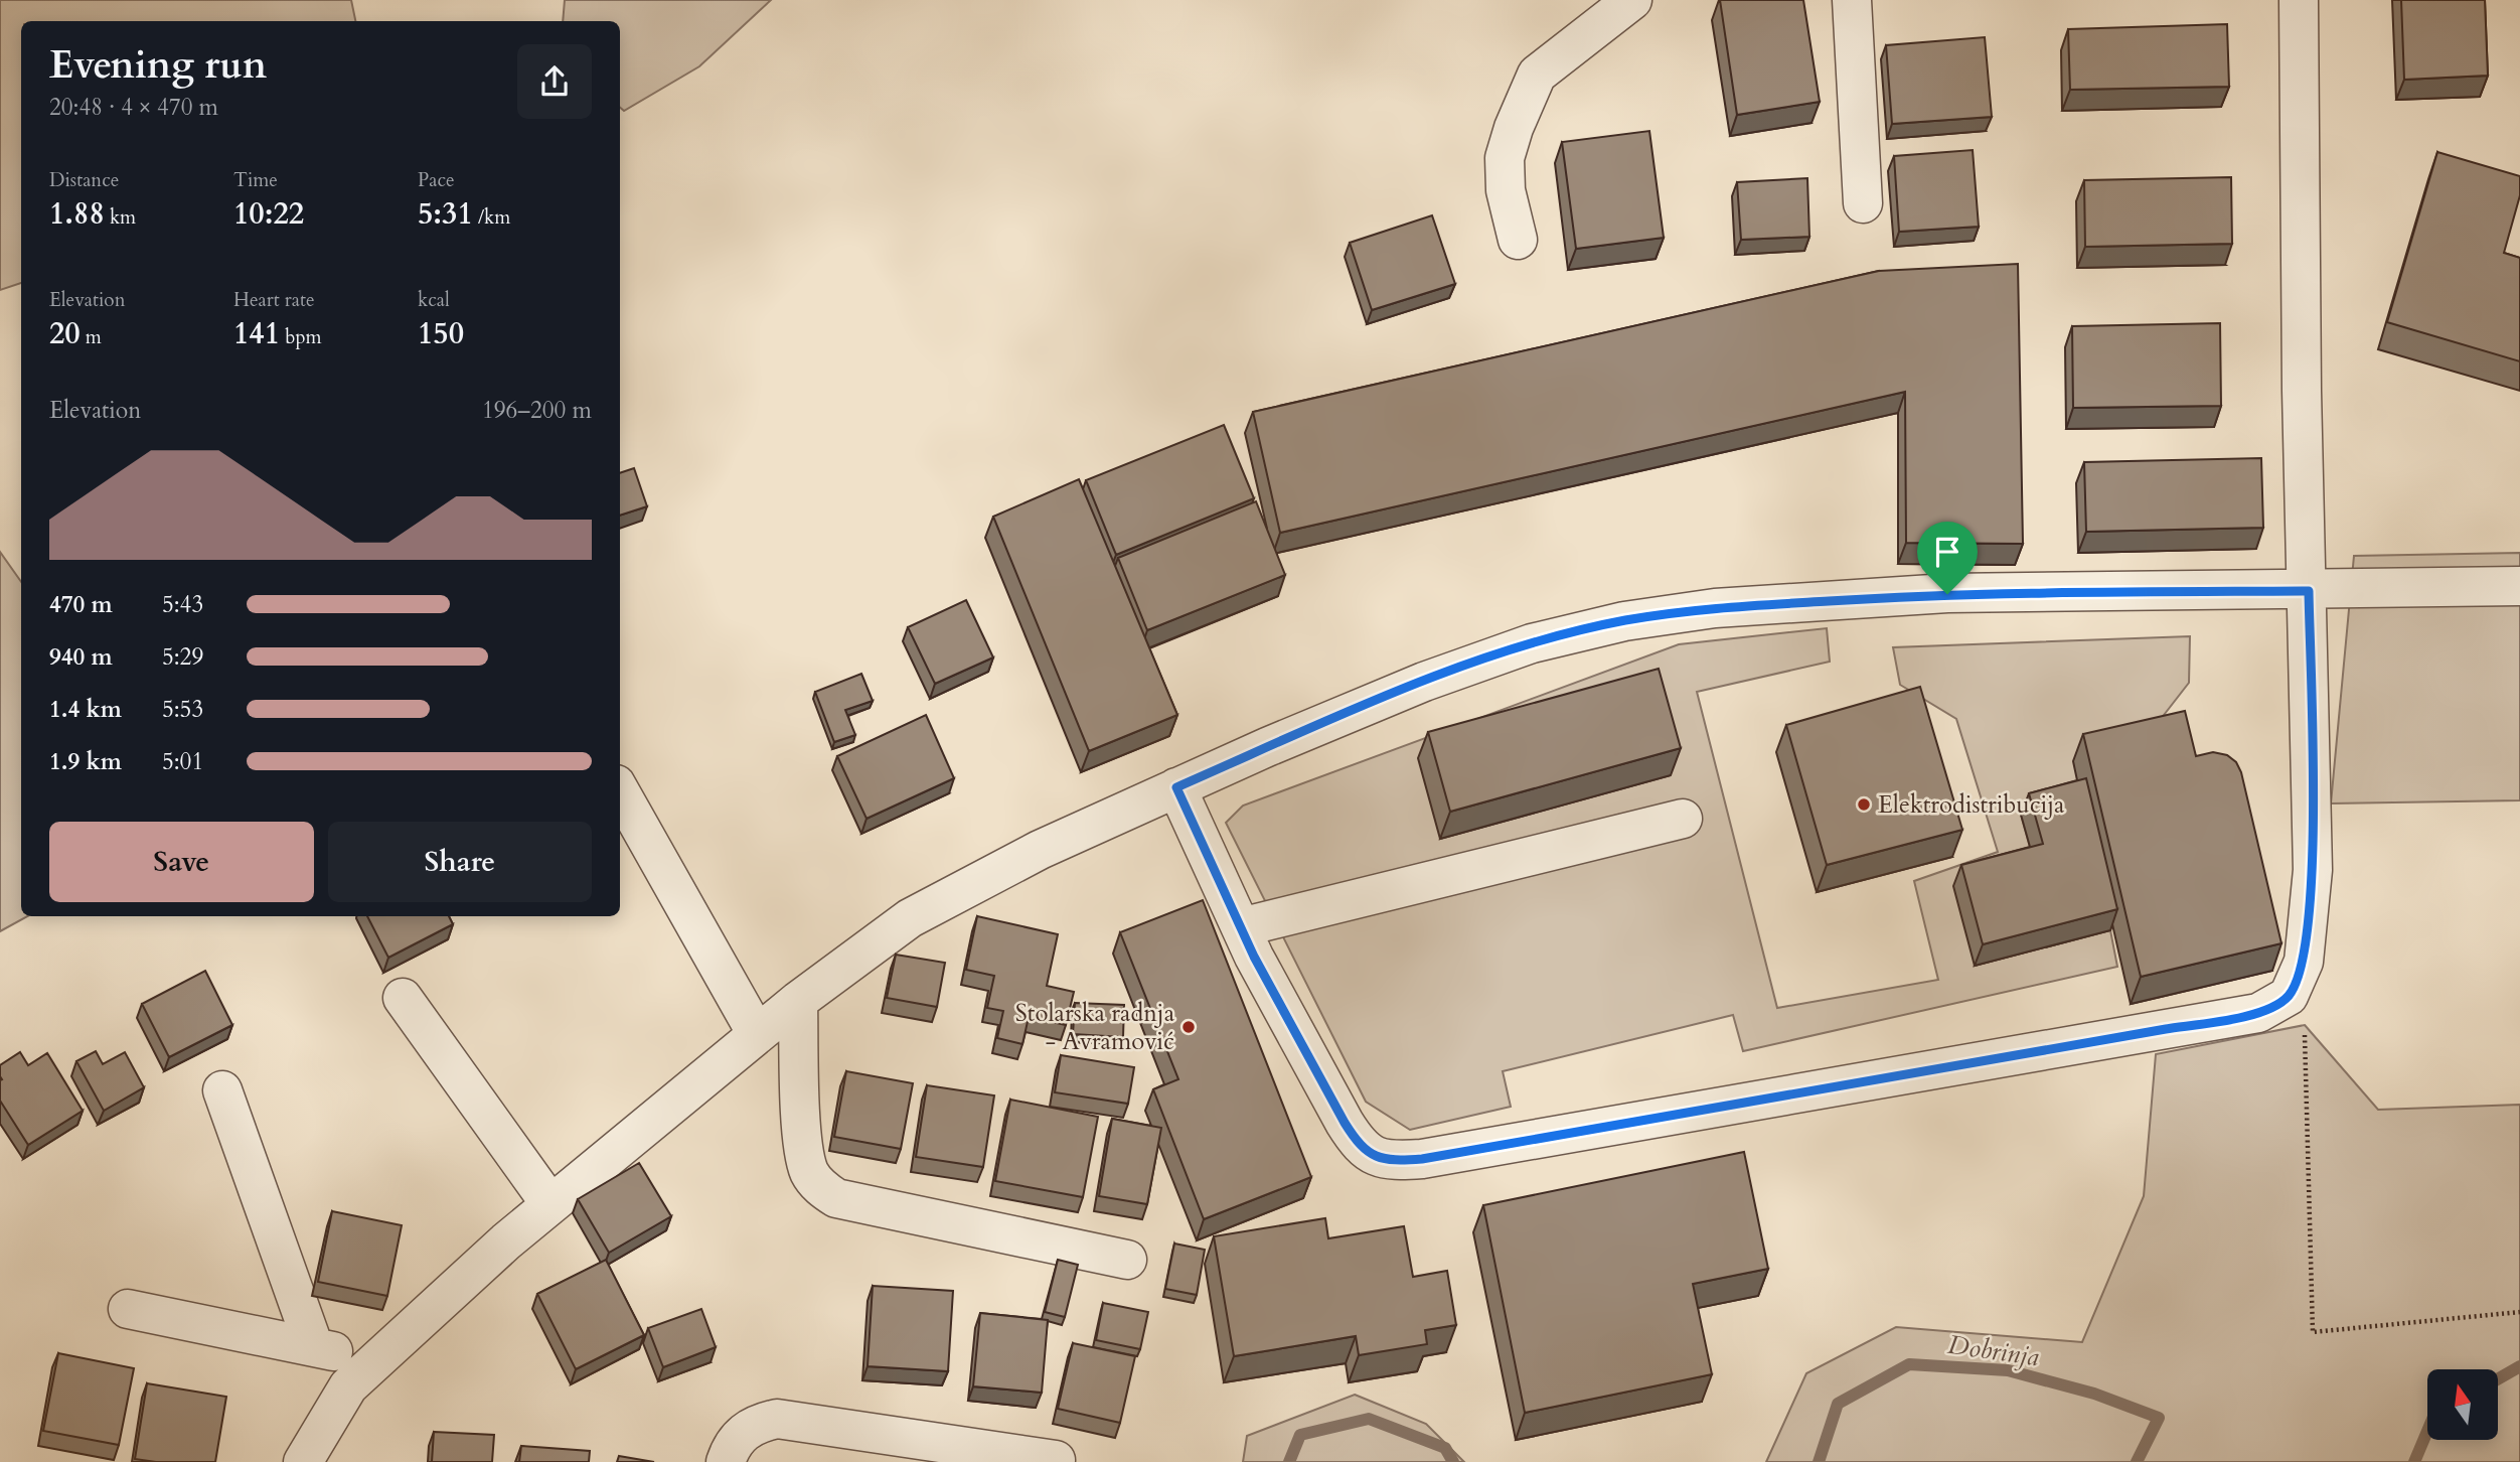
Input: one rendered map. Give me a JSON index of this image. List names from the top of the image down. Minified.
{"water":["Dobrinja"],"places":["Elektrodistribucija","Stolarska radnja - Avramović"],"north":"top","page":{"heading":["Evening run","20:48 · 4 × 470 m"],"stats":[["Distance","1.88 km"],["Time","10:22"],["Pace","5:31 /km"],["Elevation","20 m"],["Heart rate","141 bpm"],["kcal","150"]],"chart":["Elevation","196–200 m"],"list":[{"name":"470 m","note":"5:43"},{"name":"940 m","note":"5:29"},{"name":"1.4 km","note":"5:53"},{"name":"1.9 km","note":"5:01"}],"buttons":["Save","Share"]}}
